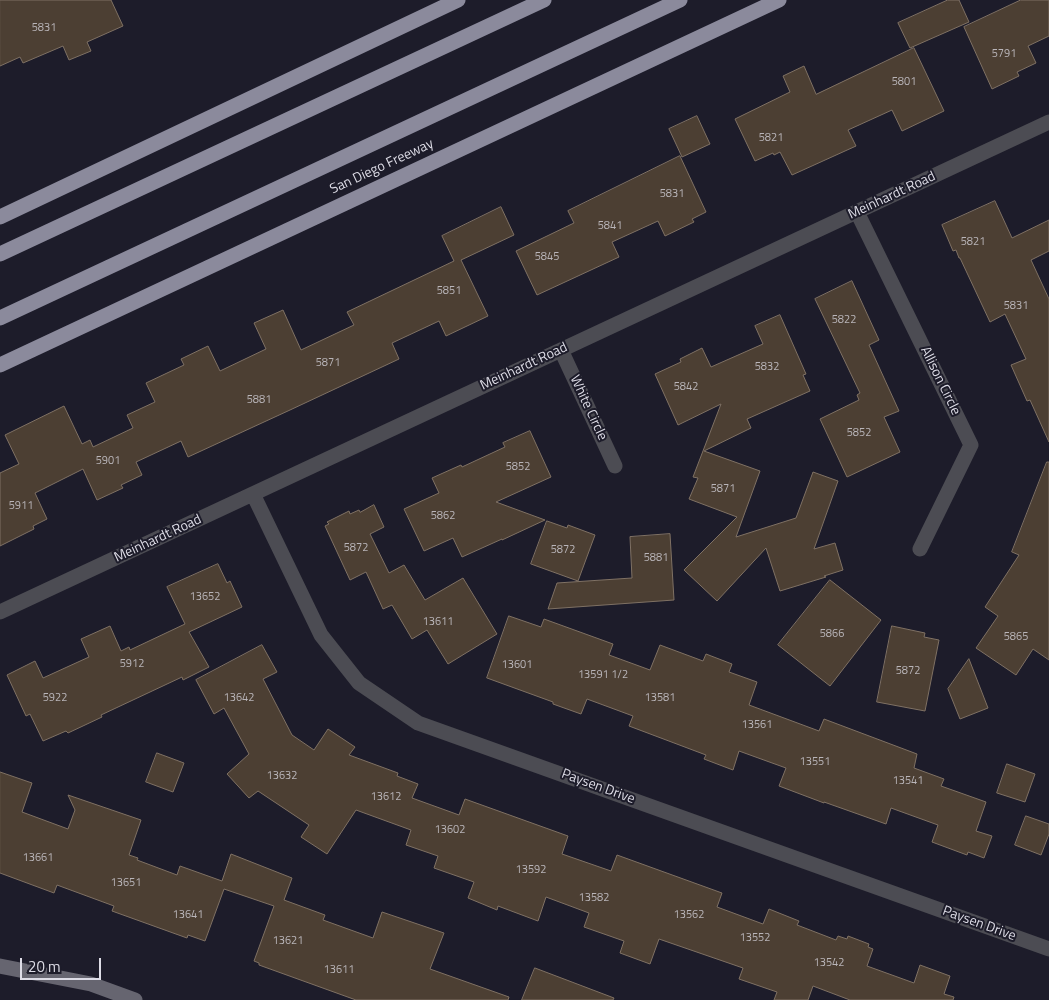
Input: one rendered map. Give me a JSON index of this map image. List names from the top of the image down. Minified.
{"streets":{"highway":["San Diego Freeway"],"street":["Meinhardt Road","Allison Circle","White Circle","Paysen Drive"]},"crossings":[["Meinhardt Road","Allison Circle"],["Meinhardt Road","White Circle"],["Meinhardt Road","Paysen Drive"]],"house_numbers":["5831","5791","5801","5821","5831","5841","5821","5845","5851","5831","5822","5871","5832","5842","5881","5852","5901","5852","5871","5911","5862","5872","5872","5881","13652","13611","5866","5865","5912","13601","5872","13591 1/2","5922","13642","13581","13561","13551","13632","13541","13612","13602","13661","13592","13651","13582","13641","13562","13552","13621","13542","13611"],"scale_bar":"20 m"}
